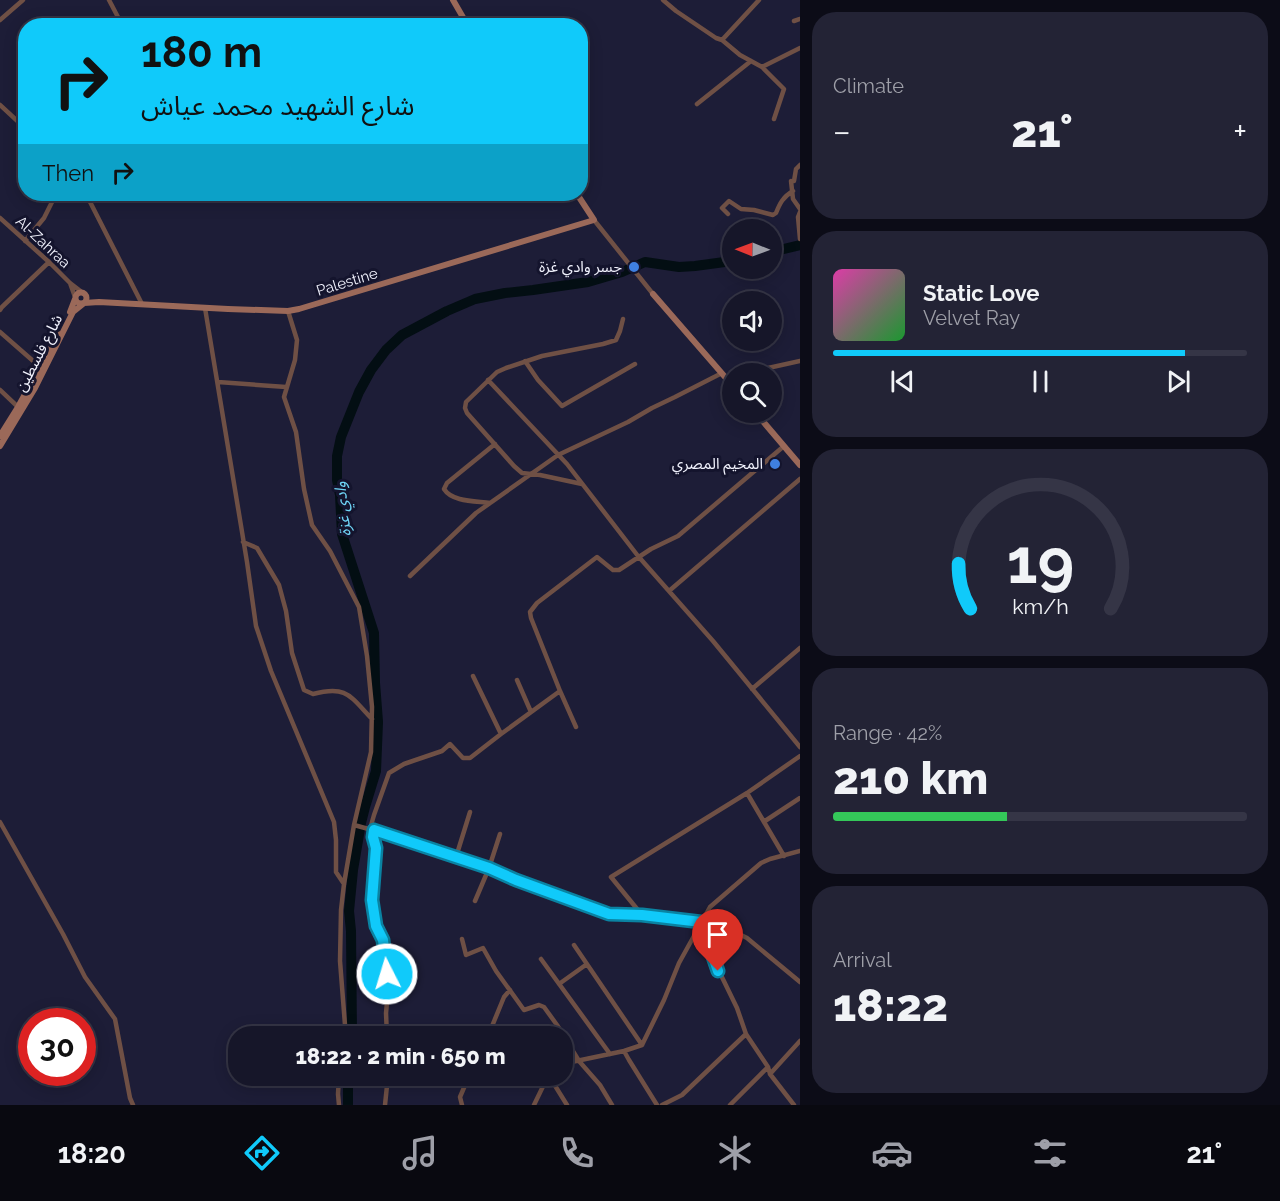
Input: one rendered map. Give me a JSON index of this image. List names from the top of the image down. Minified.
{"streets":{"street":["Al-Zahraa","Palestine","شارع فلسطين"]},"crossings":[["Al-Zahraa","Palestine"],["Al-Zahraa","شارع فلسطين"],["Palestine","شارع فلسطين"]],"water":["وادي غزة"],"places":["جسر وادي غزة","المخيم المصري"],"north":"left","page":{"tile":["Climate",["Range · 42%","210 km"],["Arrival","18:22"]],"turn":["180 m","شارع الشهيد محمد عياش"],"heat":["−","21°","+"],"then":"Then","song":["Static Love","Velvet Ray"],"limit":"30","trip":"18:22 · 2 min · 650 m","tabs":["18:20","21°"],"gauge":["19","km/h"]}}
